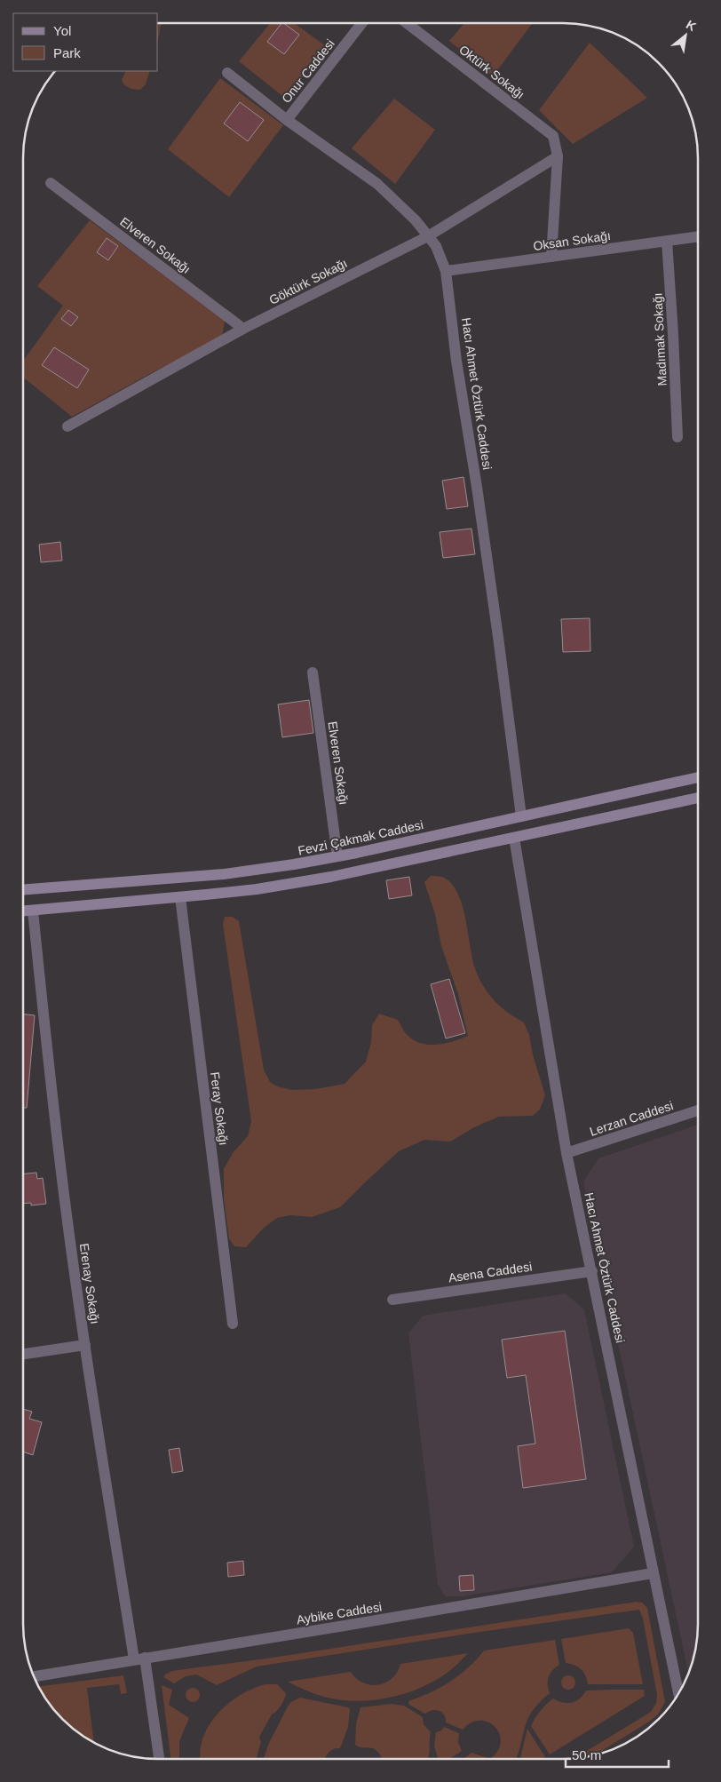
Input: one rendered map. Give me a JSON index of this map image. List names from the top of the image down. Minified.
{"streets":{"main road":["Fevzi Çakmak Caddesi"],"street":["Onur Caddesi","Oktürk Sokağı","Oksan Sokağı","Elveren Sokağı","Göktürk Sokağı","Madımak Sokağı","Hacı Ahmet Öztürk Caddesi","Feray Sokağı","Lerzan Caddesi","Asena Caddesi","Erenay Sokağı","Aybike Caddesi"]},"crossings":[["Onur Caddesi","Hacı Ahmet Öztürk Caddesi"],["Oktürk Sokağı","Oksan Sokağı"],["Oktürk Sokağı","Göktürk Sokağı"],["Oksan Sokağı","Madımak Sokağı"],["Oksan Sokağı","Hacı Ahmet Öztürk Caddesi"],["Elveren Sokağı","Göktürk Sokağı"],["Elveren Sokağı","Fevzi Çakmak Caddesi"],["Göktürk Sokağı","Hacı Ahmet Öztürk Caddesi"],["Hacı Ahmet Öztürk Caddesi","Fevzi Çakmak Caddesi"],["Hacı Ahmet Öztürk Caddesi","Lerzan Caddesi"],["Hacı Ahmet Öztürk Caddesi","Asena Caddesi"],["Hacı Ahmet Öztürk Caddesi","Aybike Caddesi"],["Erenay Sokağı","Aybike Caddesi"]],"legend":["Yol","Park"],"scale_bar":"50 m","north":"top right"}
